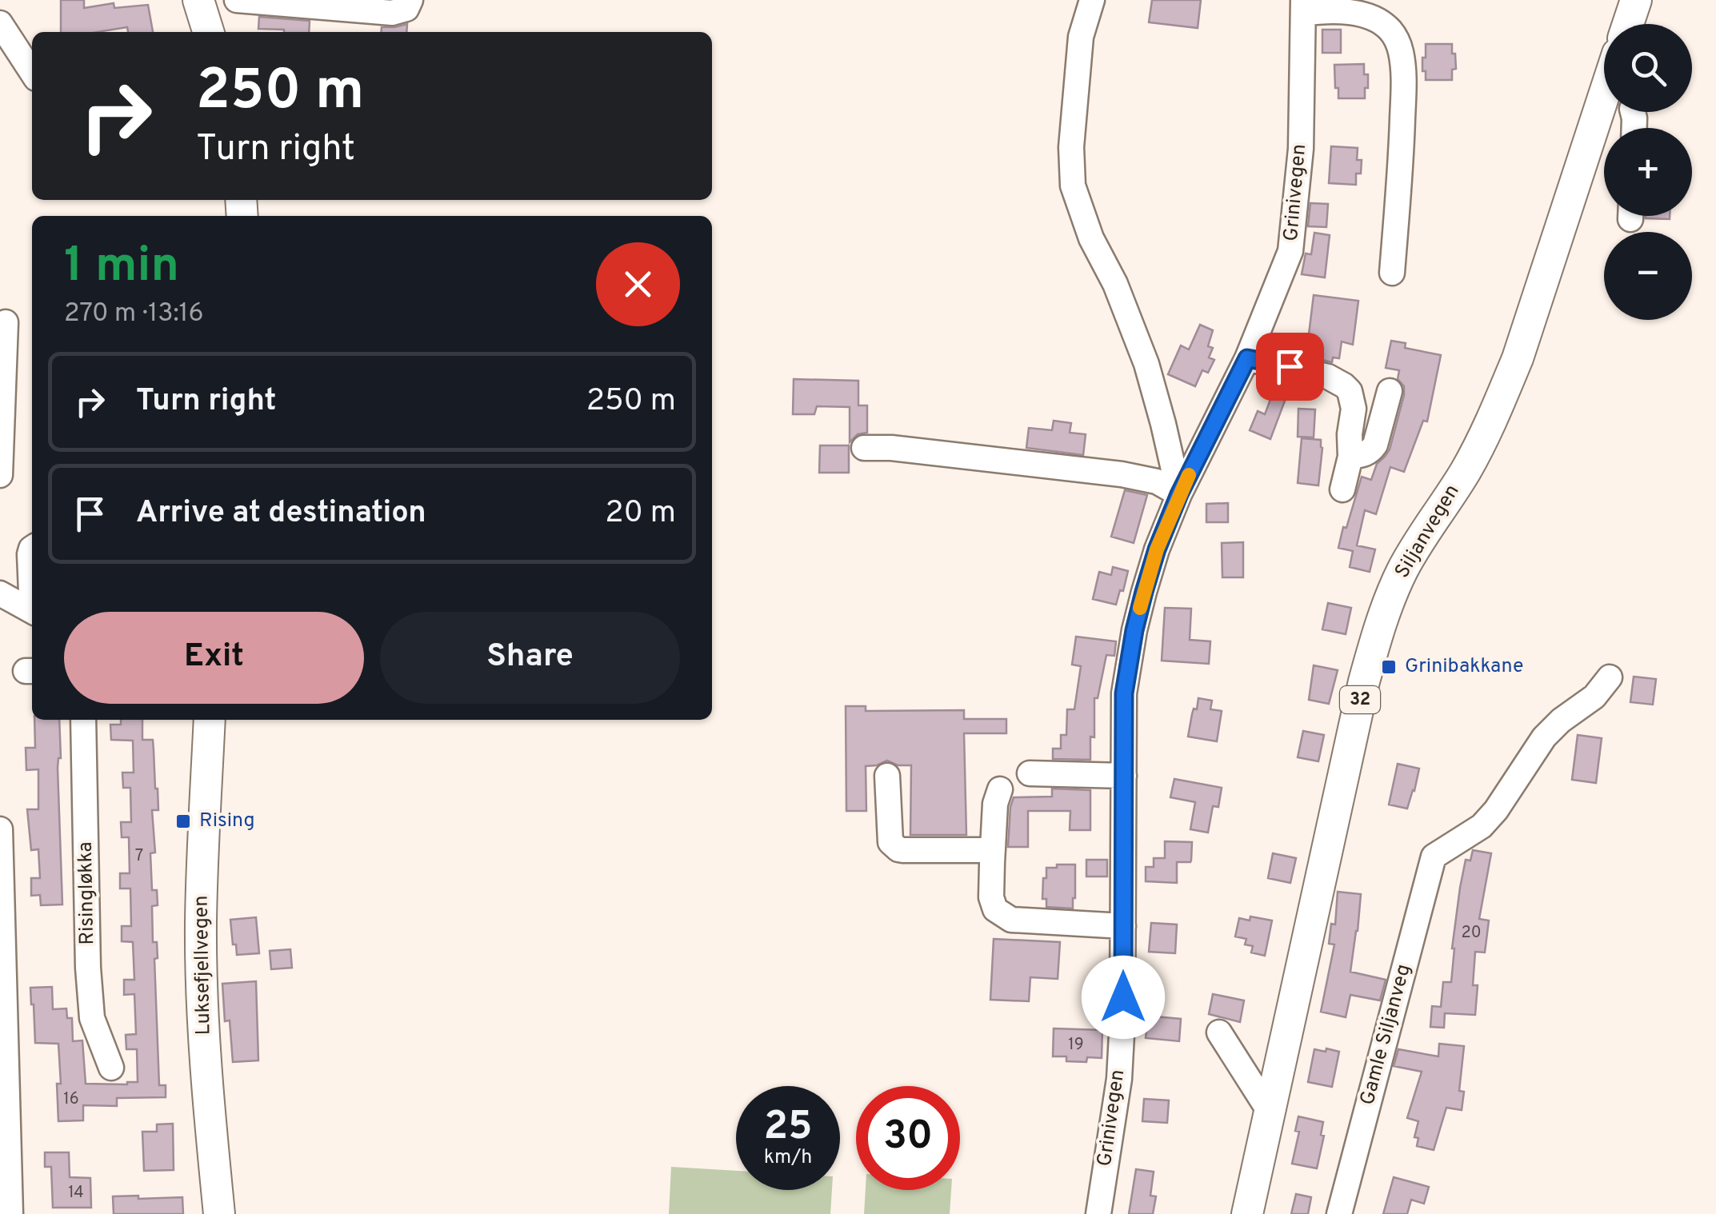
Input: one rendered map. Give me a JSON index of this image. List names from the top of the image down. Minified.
{"streets":{"main road":["Siljanvegen","32","Luksefjellvegen"],"street":["Grinivegen","Risingløkka","Gamle Siljanveg"]},"places":{"transit":["Grinibakkane","Rising"]},"house_numbers":["7","20","19","16","14"],"page":{"map_buttons":["+","−"],"turn":["250 m","Turn right"],"heading":["1 min","270 m · 13:16"],"list":[{"name":"Turn right","value":"250 m"},{"name":"Arrive at destination","value":"20 m"}],"buttons":["Exit","Share"],"speed":"25 km/h","limit":"30"}}
